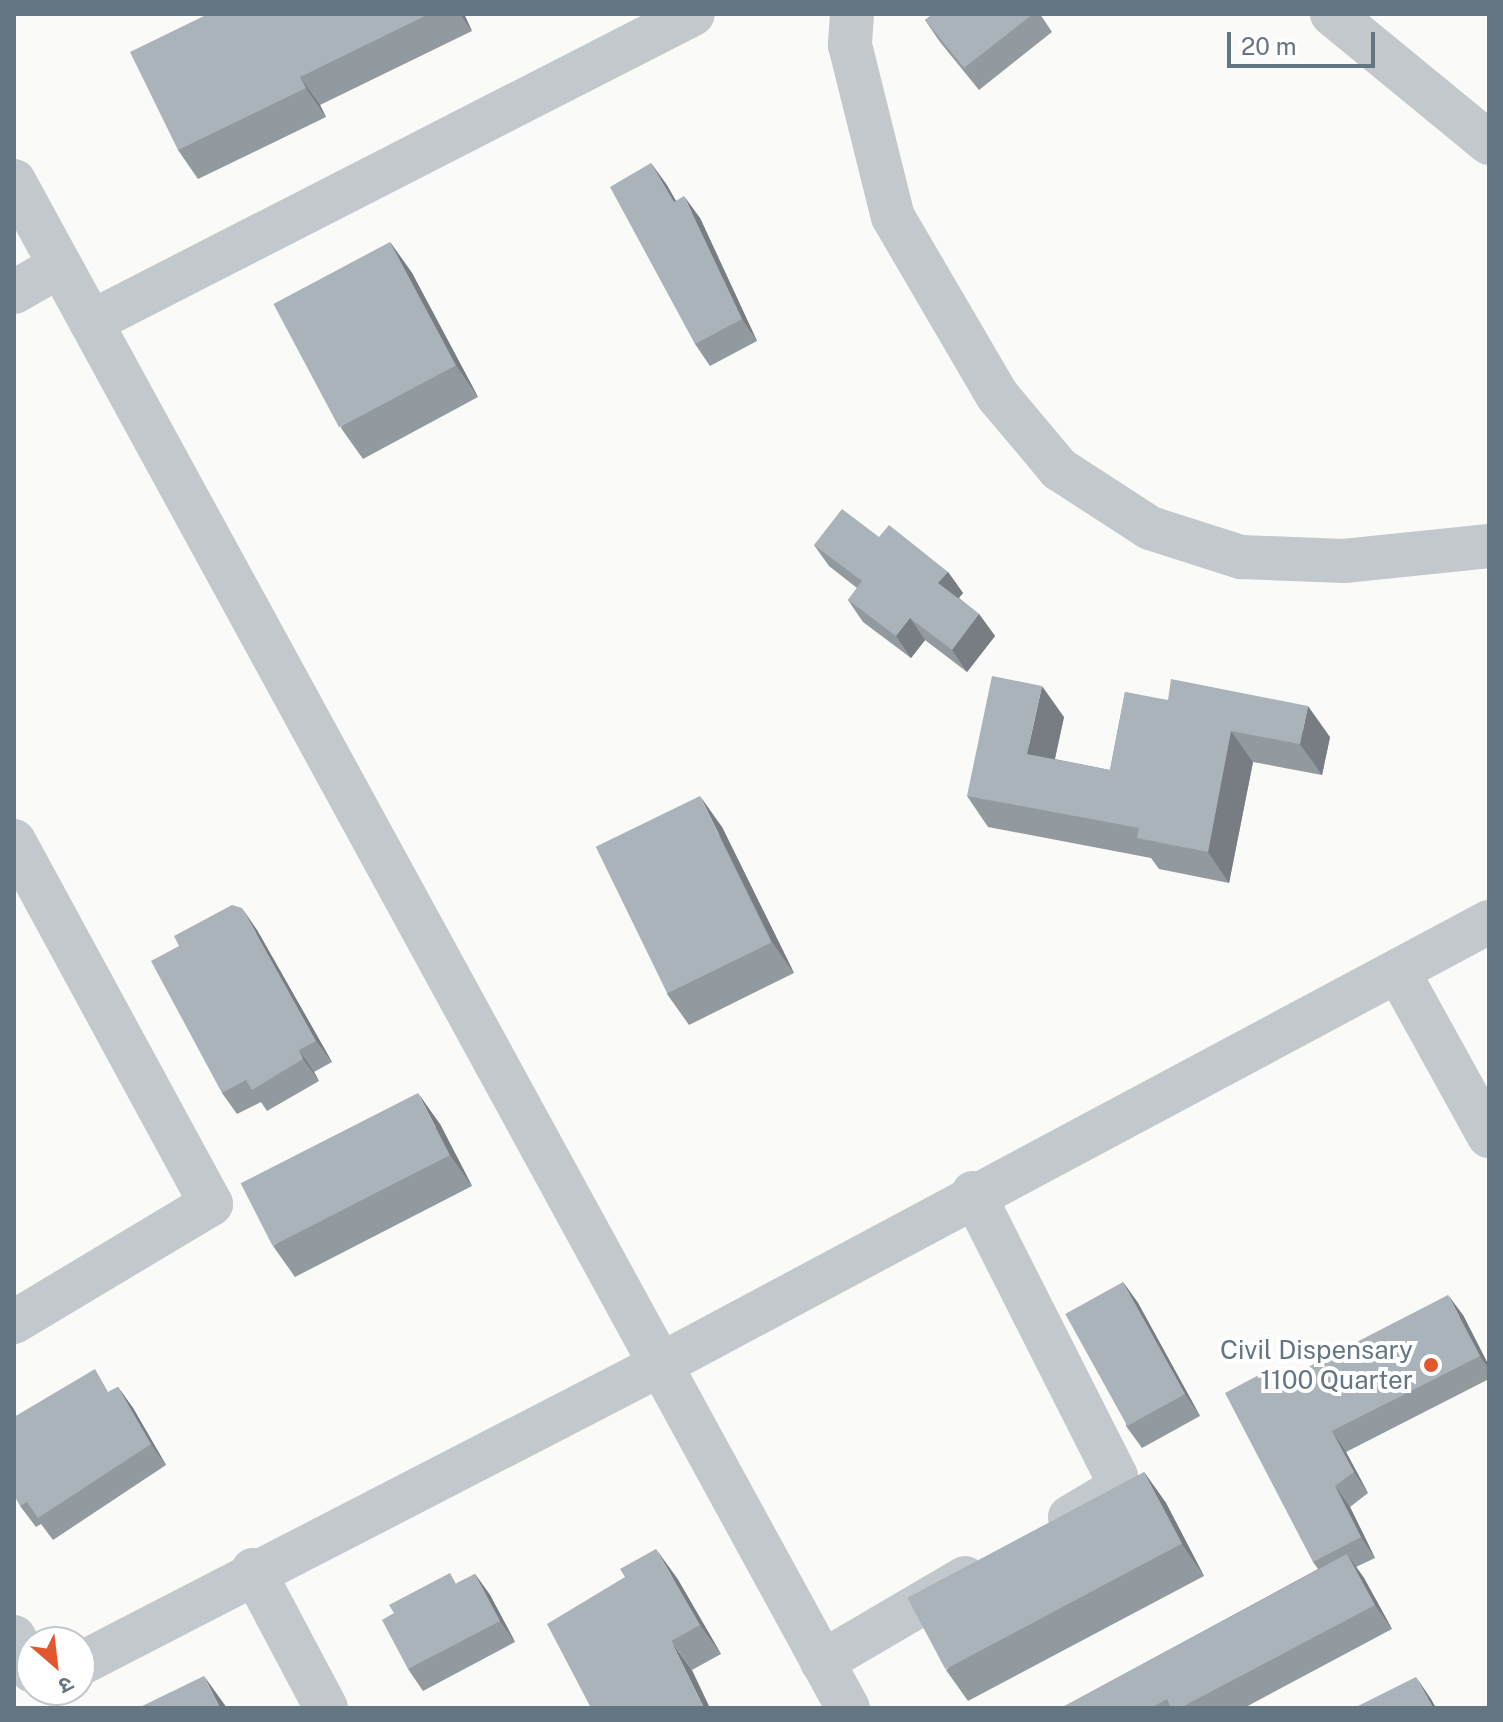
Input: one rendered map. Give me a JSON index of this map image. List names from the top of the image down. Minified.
{"places":["Civil Dispensary 1100 Quarter"],"scale_bar":"20 m","north":"bottom right"}
